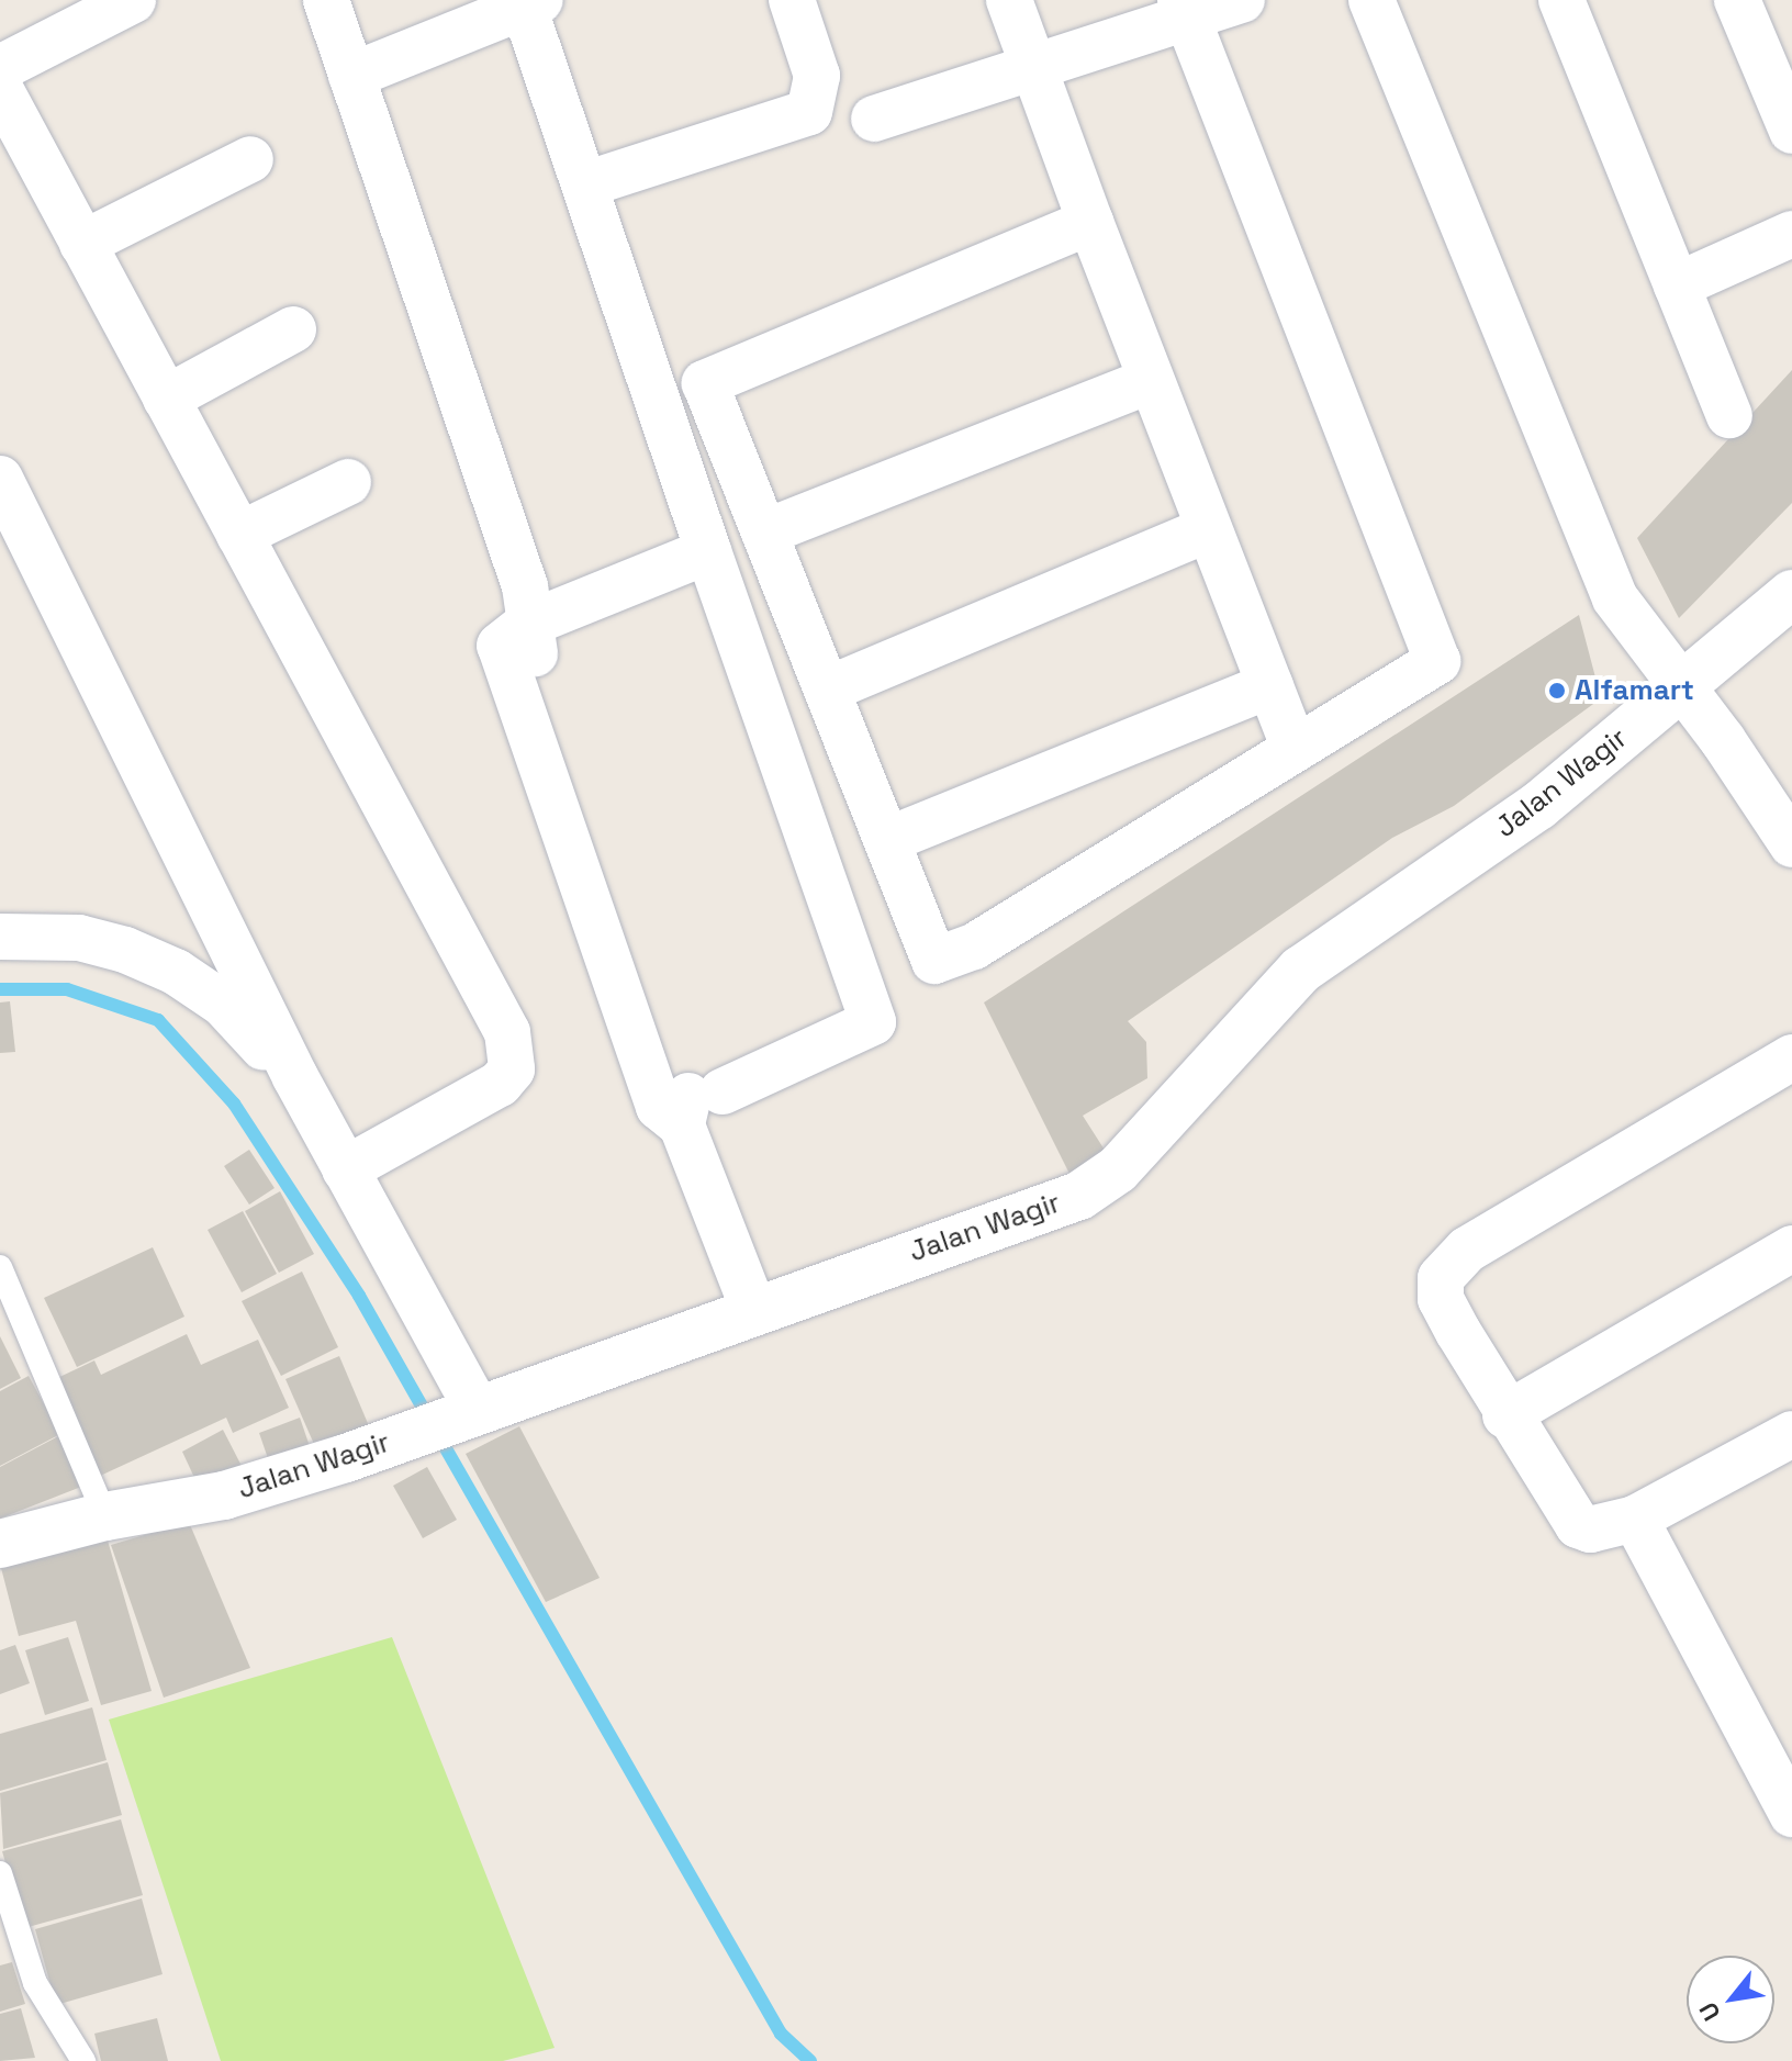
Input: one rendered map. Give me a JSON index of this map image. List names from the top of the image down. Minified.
{"streets":{"street":["Jalan Wagir"]},"places":["Alfamart"],"north":"bottom left"}
